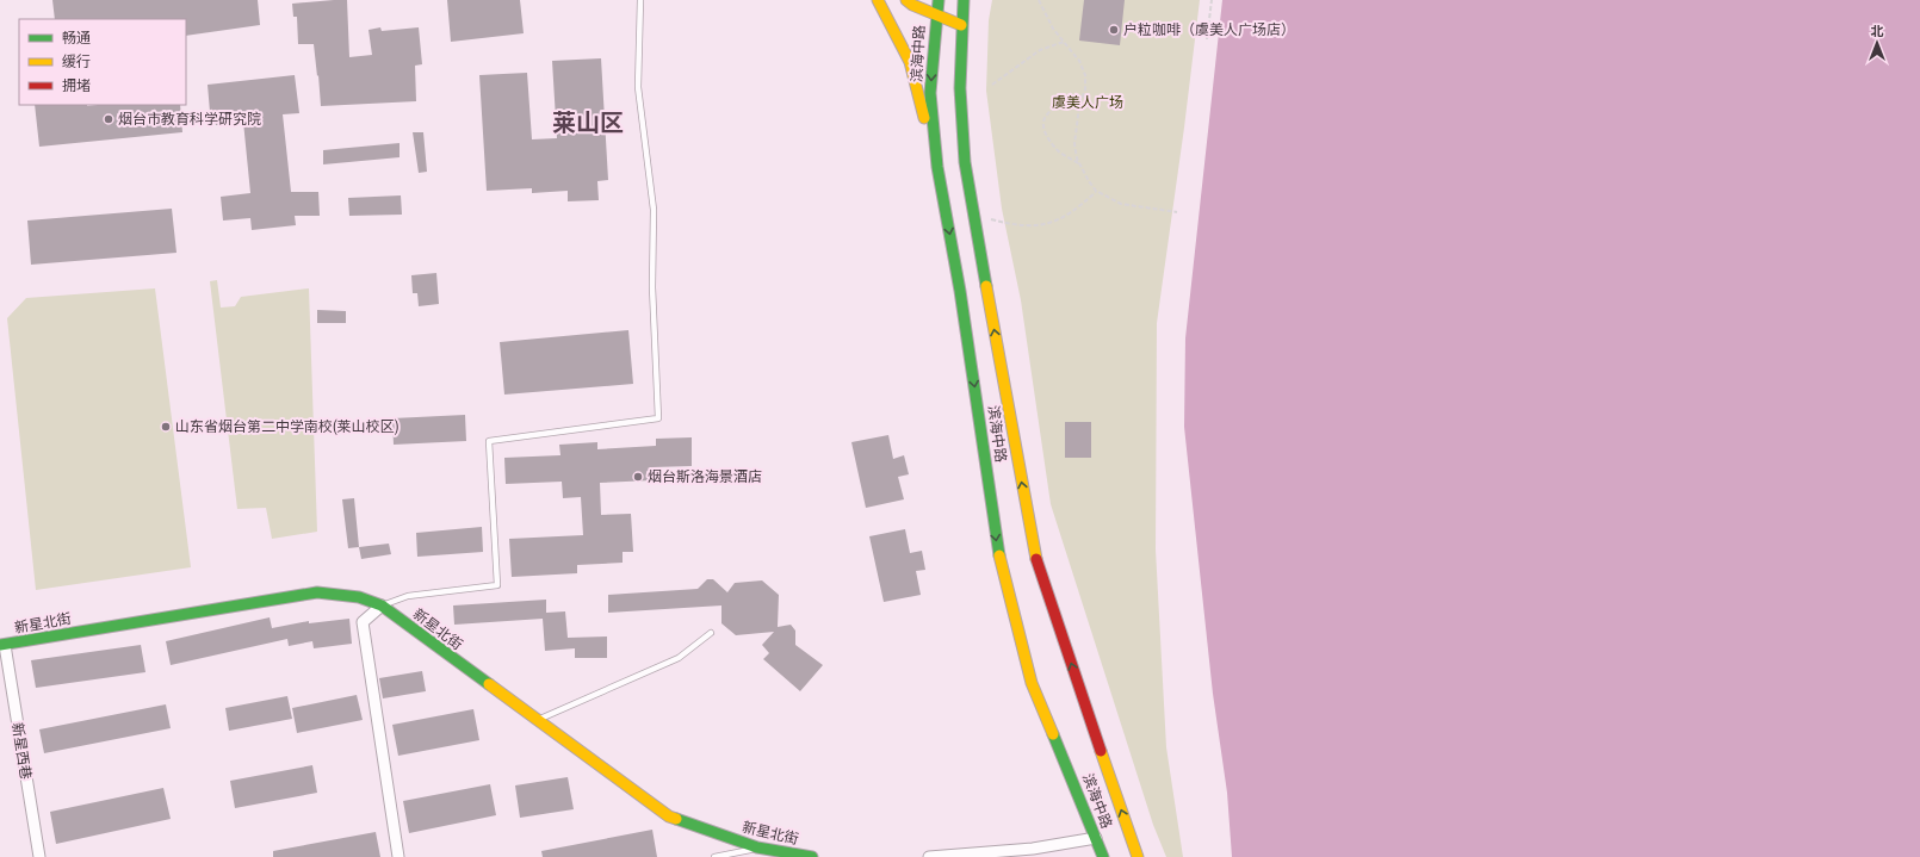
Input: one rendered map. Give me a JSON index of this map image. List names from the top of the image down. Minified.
{"streets":{"main road":["滨海中路","新星北街"],"street":["新星西巷"]},"crossings":[["新星北街","新星西巷"]],"districts":["莱山区"],"parks":["虞美人广场"],"places":["户粒咖啡（虞美人广场店）","烟台市教育科学研究院","山东省烟台第二中学南校(莱山校区)","烟台斯洛海景酒店"],"legend":["畅通","缓行","拥堵"],"north":"top"}
